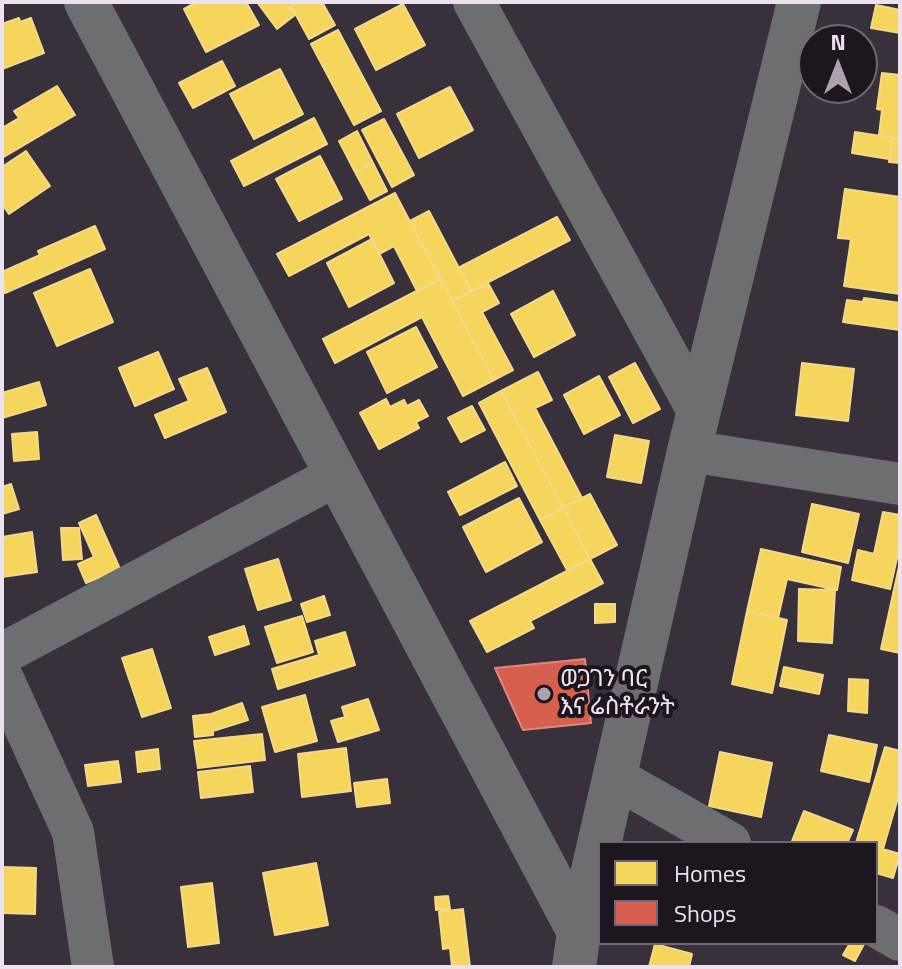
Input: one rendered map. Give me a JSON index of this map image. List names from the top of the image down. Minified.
{"places":["ወጋገን ባር እና ሬስቶራንት"],"legend":["Homes","Shops"],"north":"top"}
